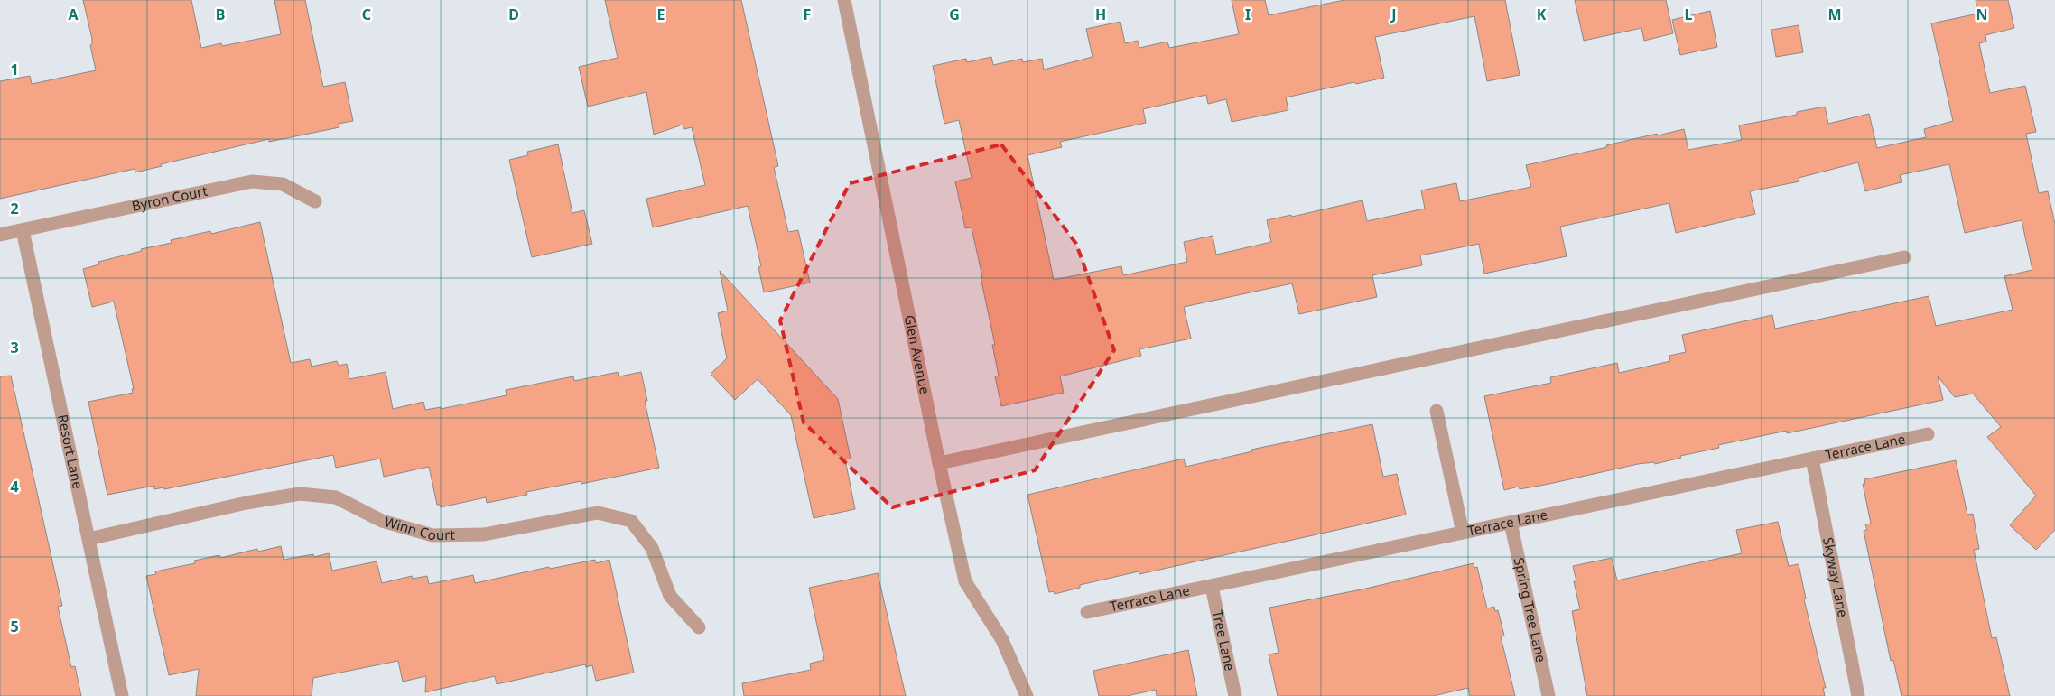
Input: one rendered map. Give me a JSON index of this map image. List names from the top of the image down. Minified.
{"streets":{"street":["Byron Court","Glen Avenue","Terrace Lane","Resort Lane","Winn Court","Skyway Lane","Spring Tree Lane","Tree Lane"]},"crossings":[["Byron Court","Resort Lane"],["Terrace Lane","Skyway Lane"],["Terrace Lane","Spring Tree Lane"],["Terrace Lane","Tree Lane"],["Resort Lane","Winn Court"]],"grid":{"columns":["A","B","C","D","E","F","G","H","I","J","K","L","M","N"],"rows":["1","2","3","4","5"]}}
